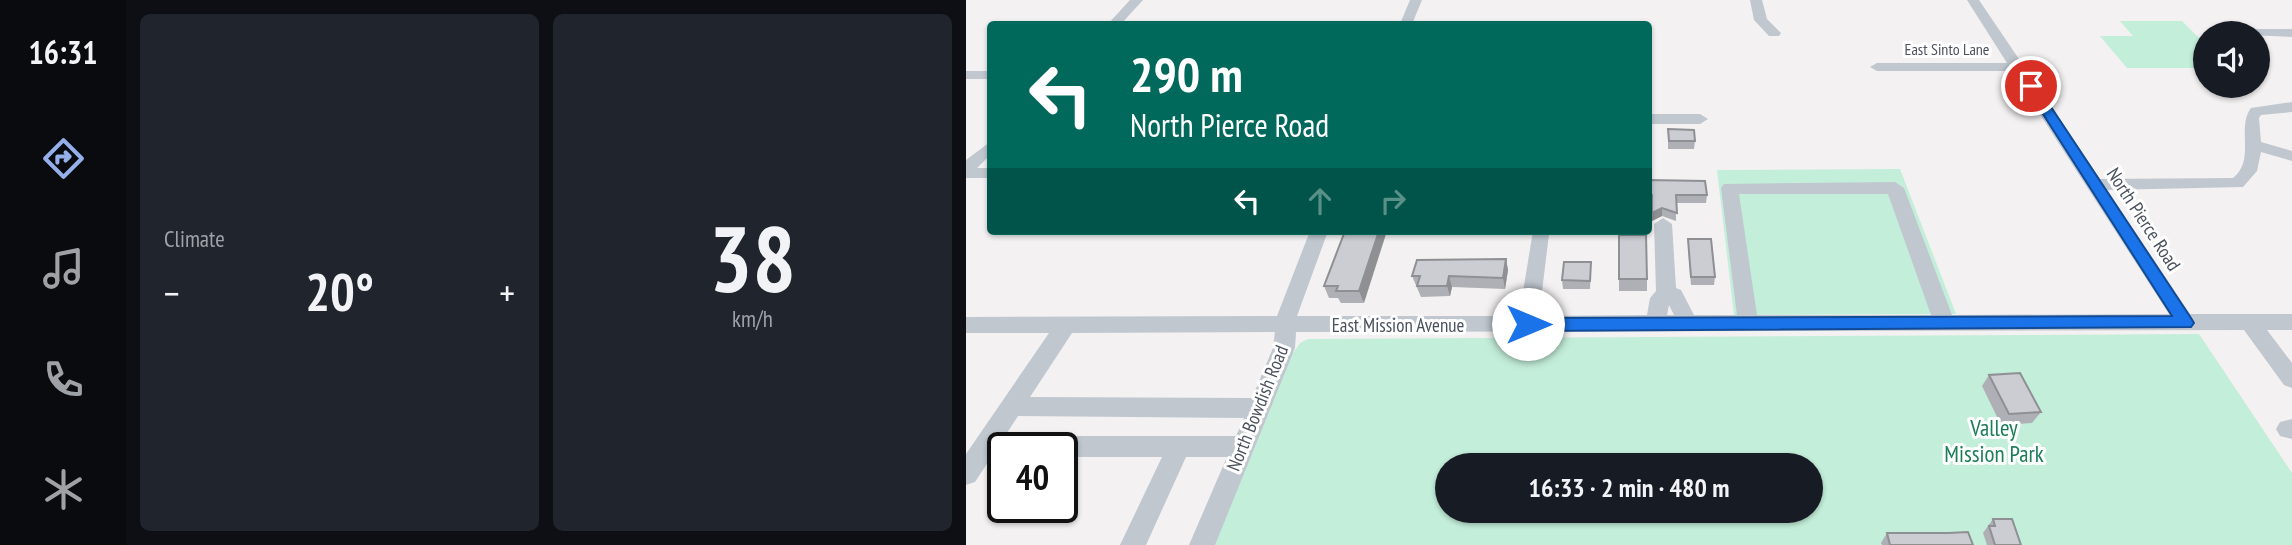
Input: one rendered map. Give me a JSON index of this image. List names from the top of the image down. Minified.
{"streets":{"street":["East Sinto Lane","North Pierce Road","East Mission Avenue","North Bowdish Road"]},"crossings":[["East Sinto Lane","North Pierce Road"],["North Pierce Road","East Mission Avenue"],["East Mission Avenue","North Bowdish Road"]],"parks":["Valley Mission Park"],"page":{"tabs":"16:31","tile":["Climate",["38","km/h"]],"turn":["290 m","North Pierce Road"],"heat":["−","20°","+"],"limit":"40","trip":"16:33 · 2 min · 480 m"}}
